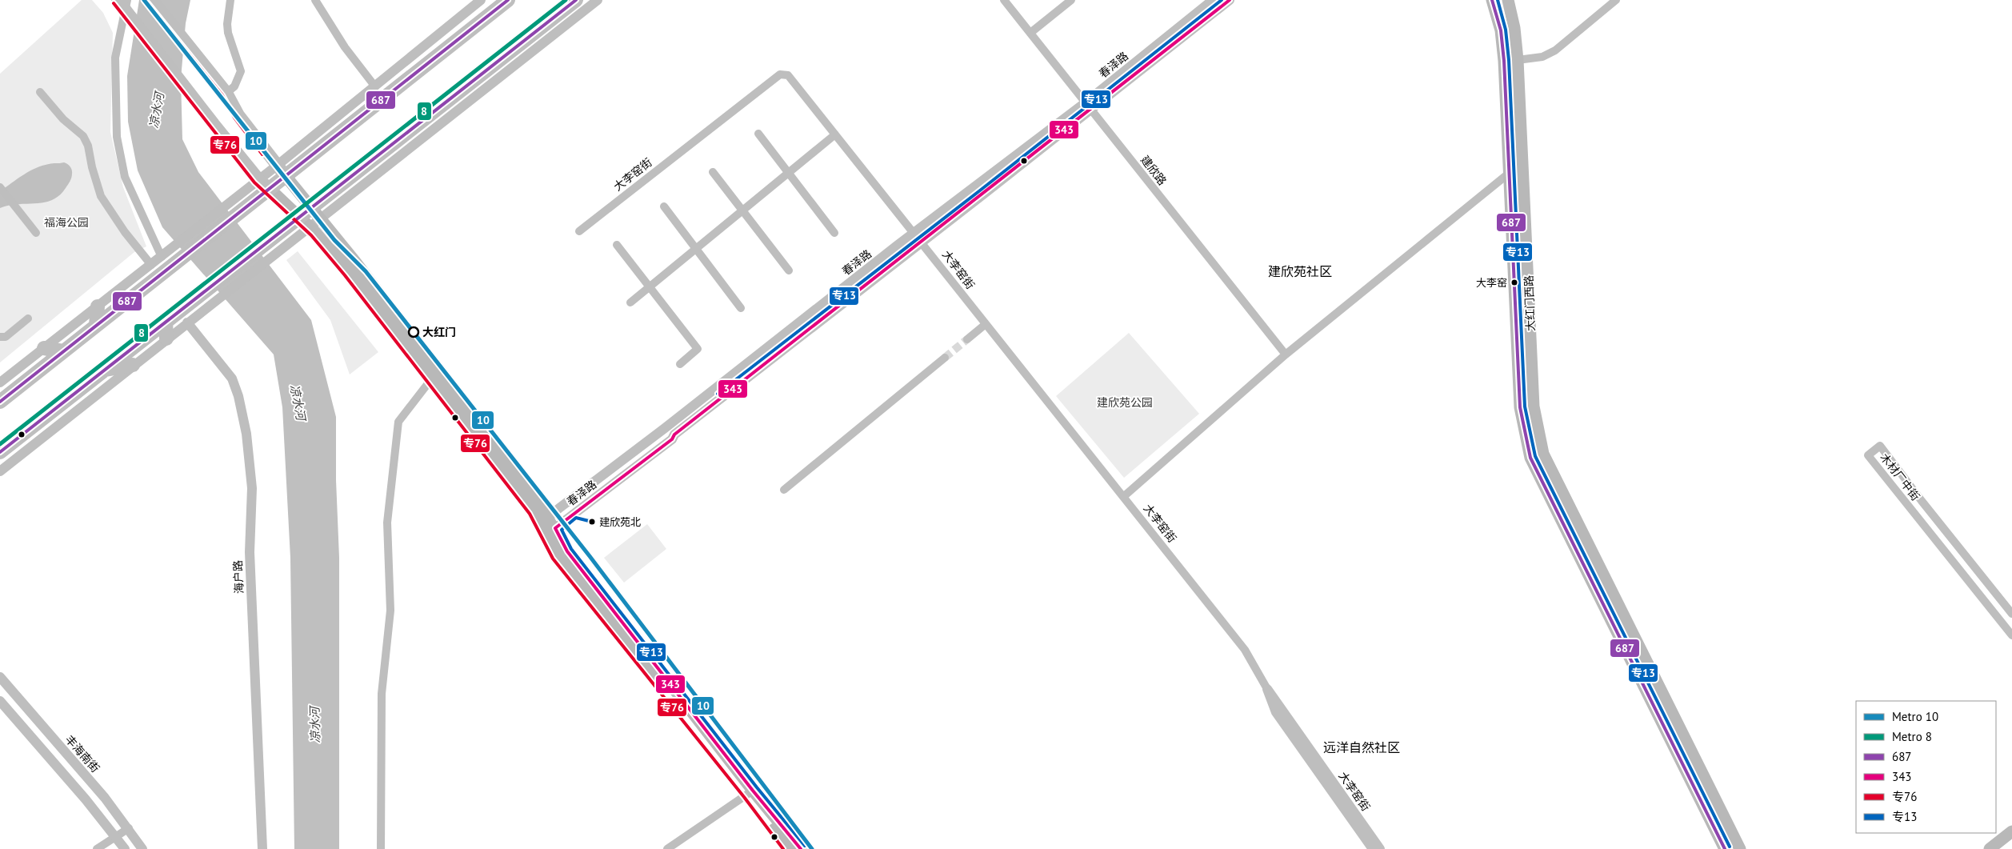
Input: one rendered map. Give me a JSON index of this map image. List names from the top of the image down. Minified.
{"streets":{"main road":["大红门西路"],"street":["春泽路","建欣路","大李窑街","木材厂中街","海户路","丰海南街"]},"crossings":[["春泽路","建欣路"],["春泽路","大李窑街"]],"districts":["建欣苑社区","远洋自然社区"],"water":["凉水河"],"parks":["福海公园","建欣苑公园"],"places":["大李窑","大红门","建欣苑北"],"lines":["metro line 10","metro line 8","transit line 687","transit line 343","transit line 专13","transit line 专76"],"legend":["Metro 10","Metro 8","687","343","专76","专13"]}
